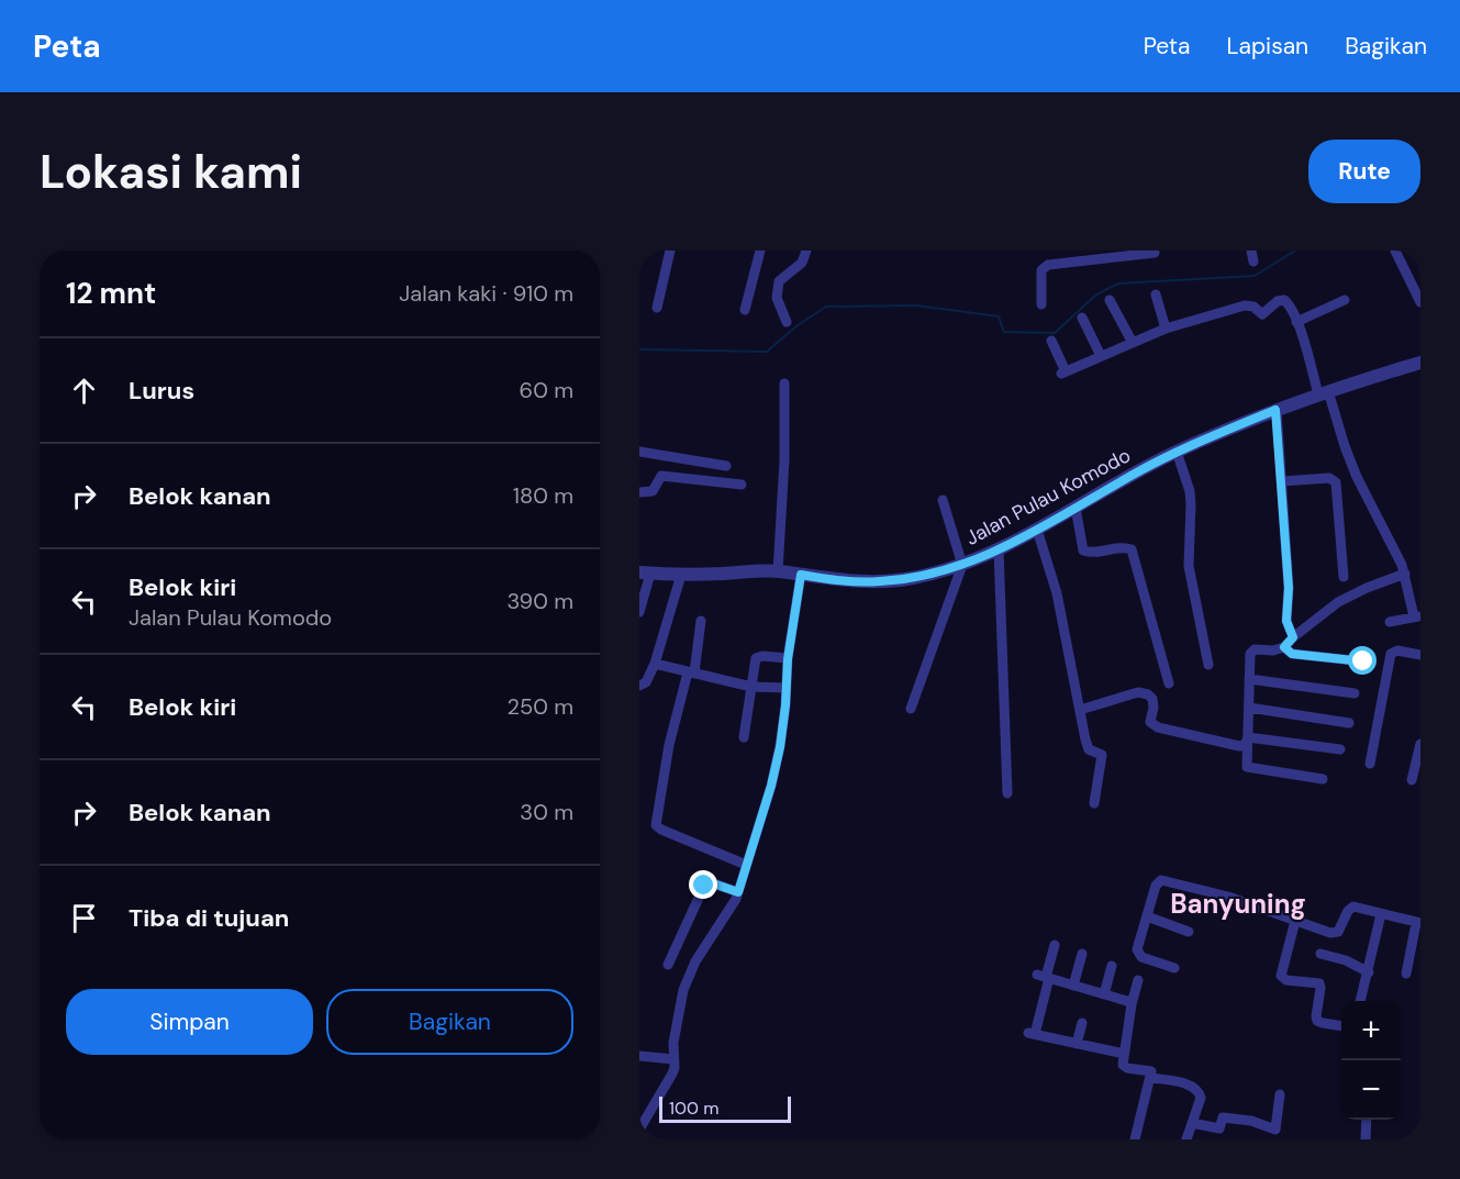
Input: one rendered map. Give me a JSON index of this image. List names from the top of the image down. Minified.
{"streets":{"street":["Jalan Pulau Komodo"]},"districts":["Banyuning"],"scale_bar":"100 m","page":{"header":"Peta","nav":["Peta","Lapisan","Bagikan"],"buttons":["Rute",["Simpan","Bagikan"]],"title":"Lokasi kami","heading":["12 mnt","Jalan kaki · 910 m"],"list":[["Lurus","60 m"],["Belok kanan","180 m"],["Belok kiri","Jalan Pulau Komodo","390 m"],["Belok kiri","250 m"],["Belok kanan","30 m"],"Tiba di tujuan"],"map_buttons":["+","−"],"scale":"100 m"}}
